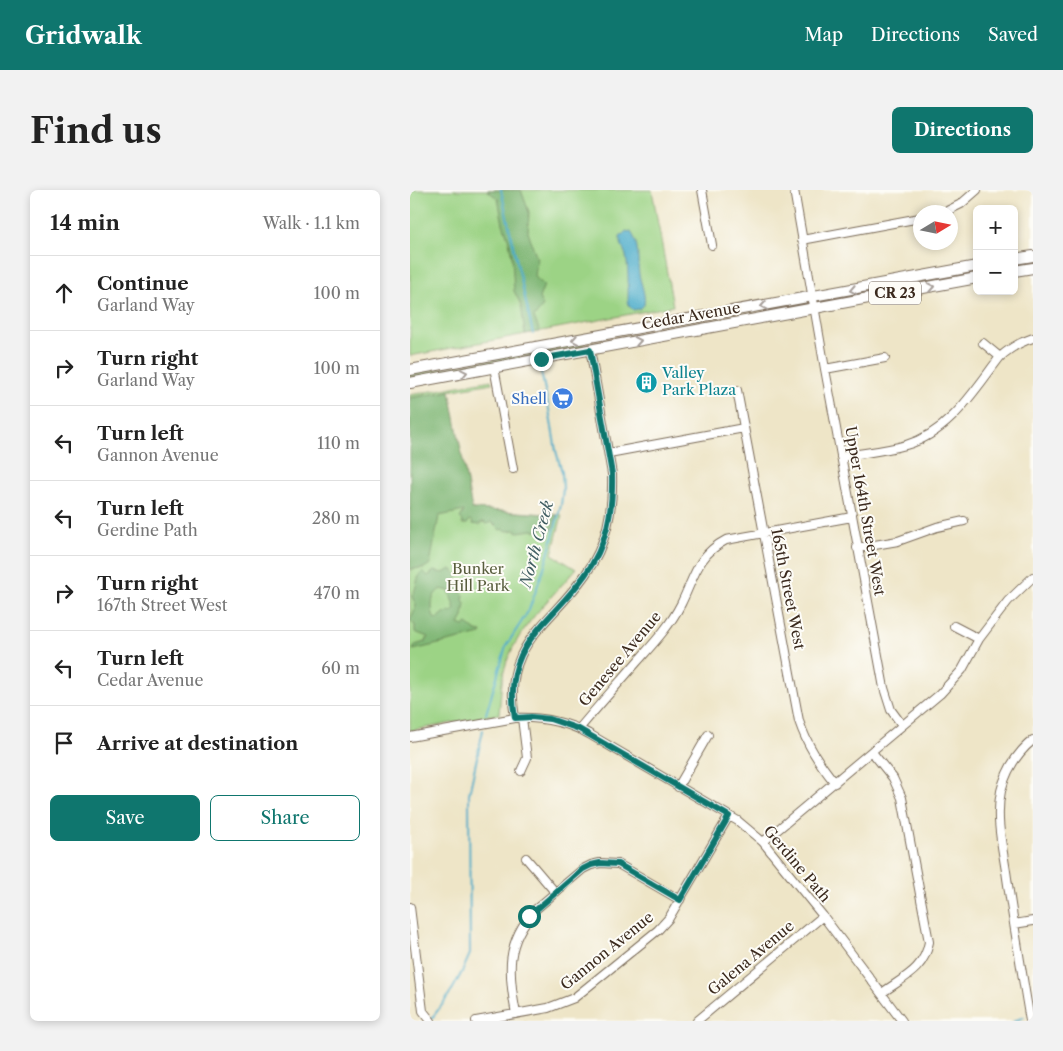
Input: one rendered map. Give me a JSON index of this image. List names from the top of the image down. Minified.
{"streets":{"main road":["CR 23","Cedar Avenue"],"street":["Upper 164th Street West","165th Street West","Genesee Avenue","Gerdine Path","Gannon Avenue","Galena Avenue"]},"crossings":[["Cedar Avenue","Upper 164th Street West"],["Upper 164th Street West","Genesee Avenue"],["165th Street West","Genesee Avenue"],["Genesee Avenue","Gerdine Path"],["Gerdine Path","Gannon Avenue"],["Gerdine Path","Galena Avenue"]],"water":["North Creek"],"parks":["Bunker Hill Park"],"places":{"building":["Valley Park Plaza"],"supermarket":["Shell"]},"north":"right","page":{"header":"Gridwalk","nav":["Map","Directions","Saved"],"buttons":["Directions",["Save","Share"]],"title":"Find us","heading":["14 min","Walk · 1.1 km"],"map_buttons":["+","−"],"list":[["Continue","Garland Way","100 m"],["Turn right","Garland Way","100 m"],["Turn left","Gannon Avenue","110 m"],["Turn left","Gerdine Path","280 m"],["Turn right","167th Street West","470 m"],["Turn left","Cedar Avenue","60 m"],"Arrive at destination"]}}
